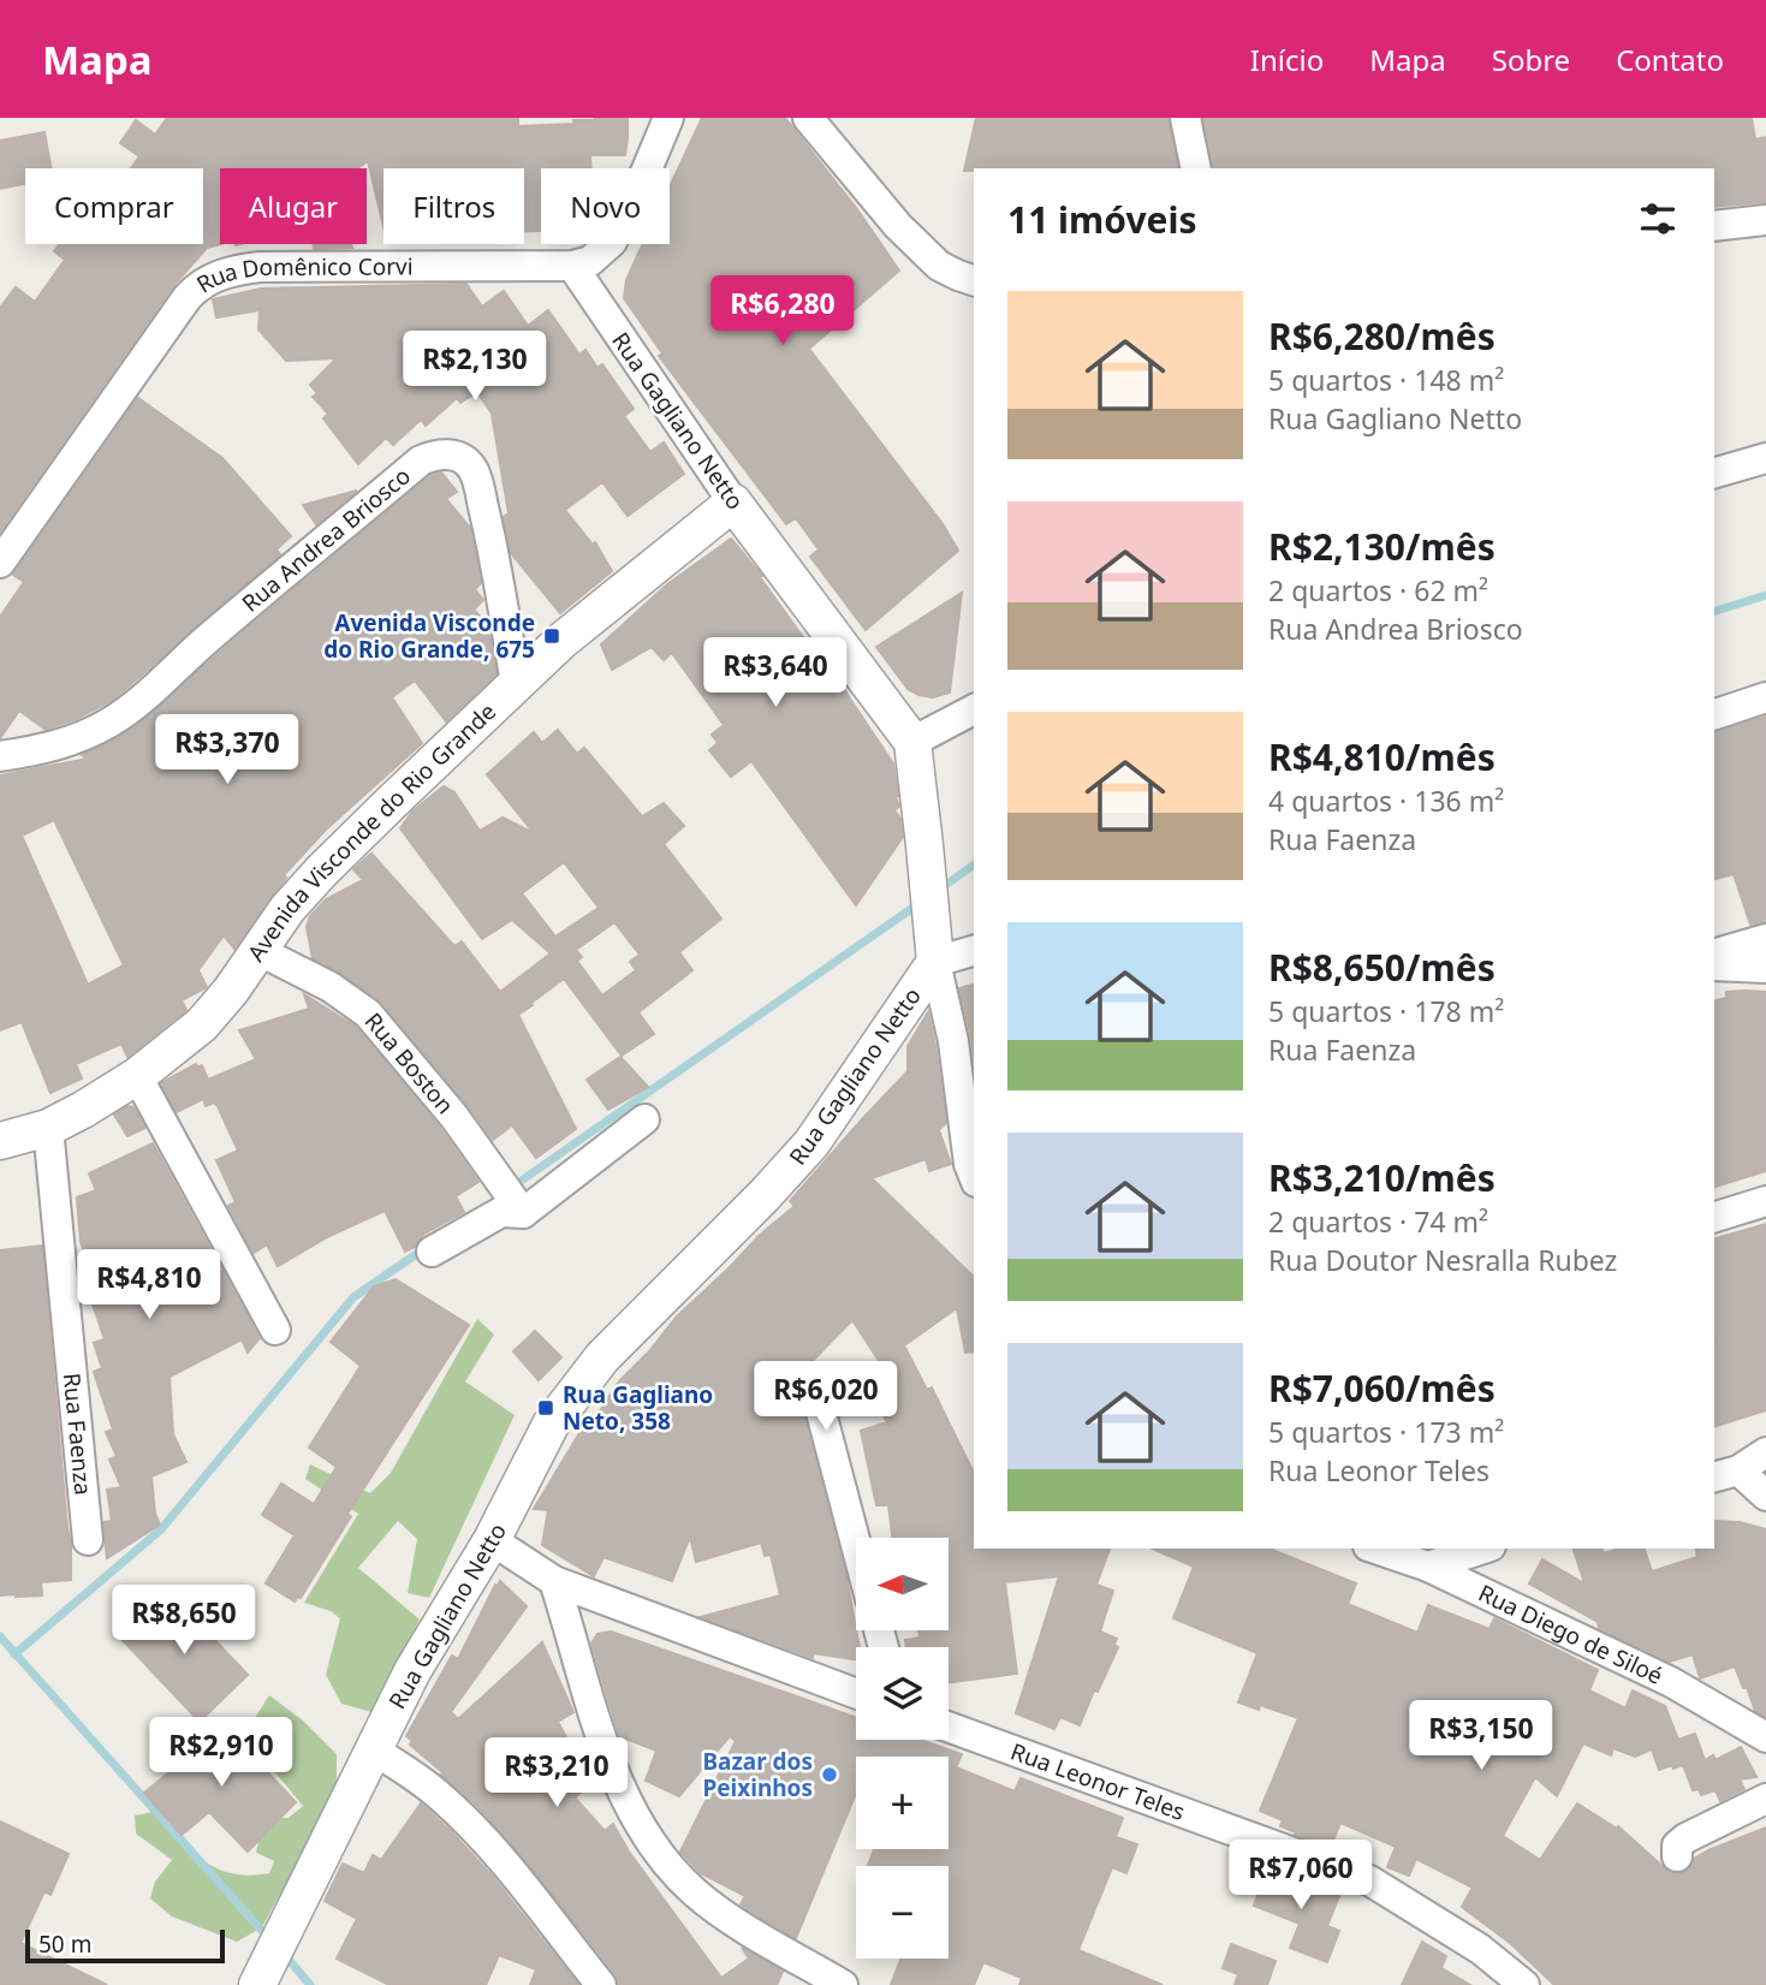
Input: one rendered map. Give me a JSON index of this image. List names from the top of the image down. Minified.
{"streets":{"street":["Rua Domênico Corvi","Rua Gagliano Netto","Rua Andrea Briosco","Avenida Visconde do Rio Grande","Rua Boston","Rua Faenza","Rua Diego de Siloé","Rua Leonor Teles"]},"crossings":[["Rua Domênico Corvi","Rua Gagliano Netto"],["Rua Gagliano Netto","Avenida Visconde do Rio Grande"],["Rua Andrea Briosco","Avenida Visconde do Rio Grande"],["Avenida Visconde do Rio Grande","Rua Boston"],["Avenida Visconde do Rio Grande","Rua Faenza"]],"places":{"transit":["Avenida Visconde do Rio Grande, 675","Rua Gagliano Neto, 358"],"other":["Bazar dos Peixinhos"]},"scale_bar":"50 m","north":"left","page":{"header":"Mapa","nav":["Início","Mapa","Sobre","Contato"],"chip":["Comprar","Alugar","Filtros","Novo"],"heading":"11 imóveis","list":[{"name":"R$6,280/mês","note":"5 quartos · 148 m² · Rua Gagliano Netto"},{"name":"R$2,130/mês","note":"2 quartos · 62 m² · Rua Andrea Briosco"},{"name":"R$4,810/mês","note":"4 quartos · 136 m² · Rua Faenza"},{"name":"R$8,650/mês","note":"5 quartos · 178 m² · Rua Faenza"},{"name":"R$3,210/mês","note":"2 quartos · 74 m² · Rua Doutor Nesralla Rubez"},{"name":"R$7,060/mês","note":"5 quartos · 173 m² · Rua Leonor Teles"}],"price":["R$6,280","R$2,130","R$3,640","R$3,370","R$4,810","R$6,020","R$8,650","R$3,150","R$2,910","R$3,210","R$7,060"],"map_buttons":["+","−"],"scale":"50 m"}}
